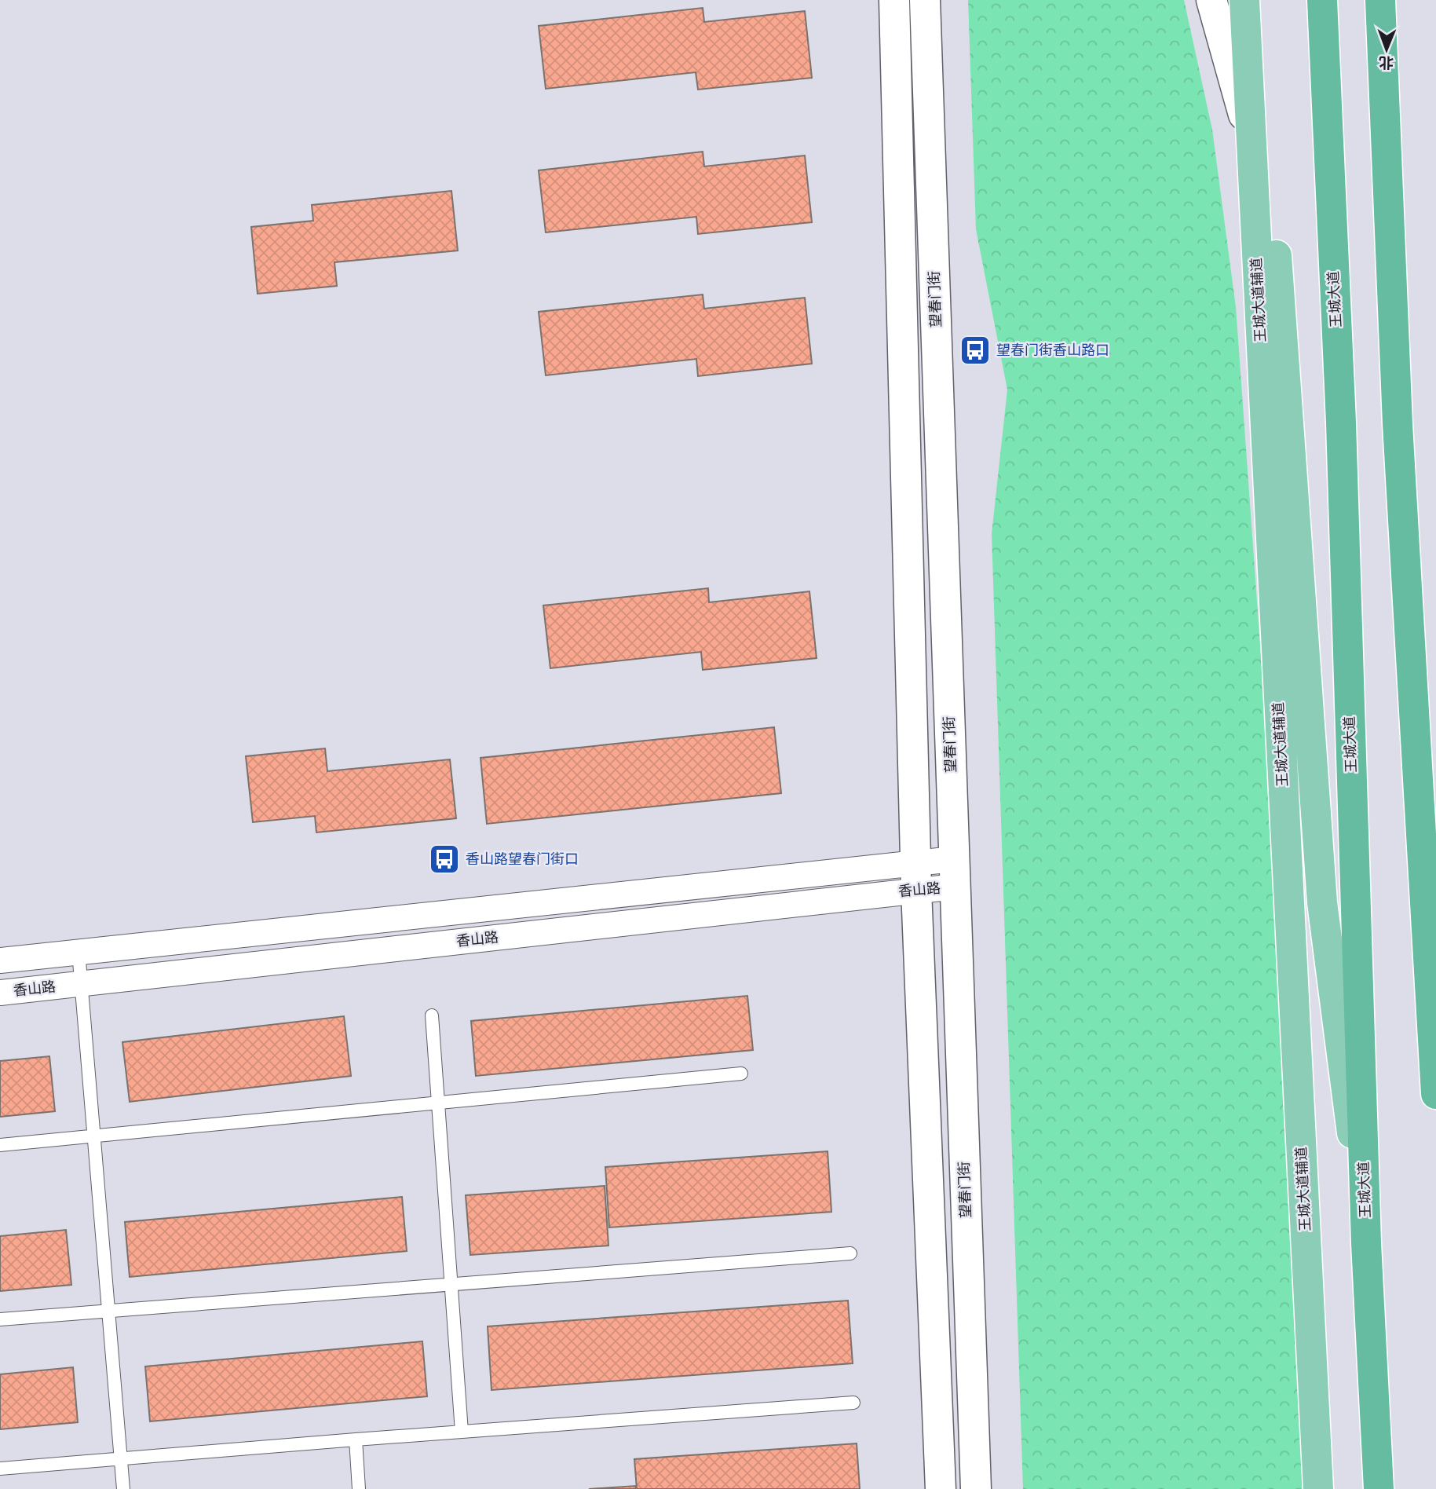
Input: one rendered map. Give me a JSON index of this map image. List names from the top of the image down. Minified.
{"streets":{"highway":["王城大道"],"main road":["王城大道辅道"],"street":["望春门街","香山路"]},"crossings":[["望春门街","香山路"]],"places":{"bus stop":["望春门街香山路口","香山路望春门街口"]},"north":"bottom"}
